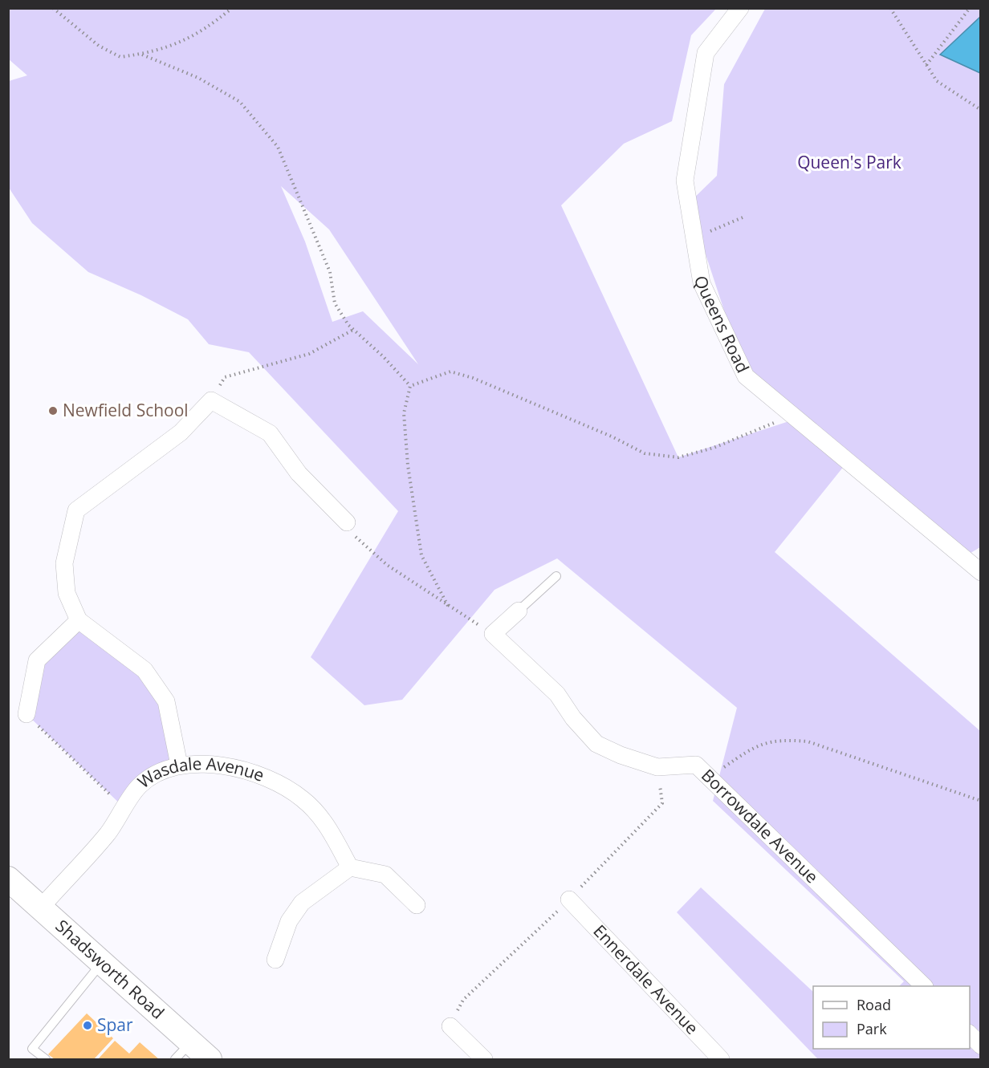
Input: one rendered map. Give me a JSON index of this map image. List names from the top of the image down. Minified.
{"streets":{"main road":["Shadsworth Road"],"street":["Queens Road","Wasdale Avenue","Borrowdale Avenue","Ennerdale Avenue"]},"crossings":[["Wasdale Avenue","Shadsworth Road"]],"parks":["Queen's Park"],"places":["Newfield School","Spar"],"legend":["Road","Park"]}
